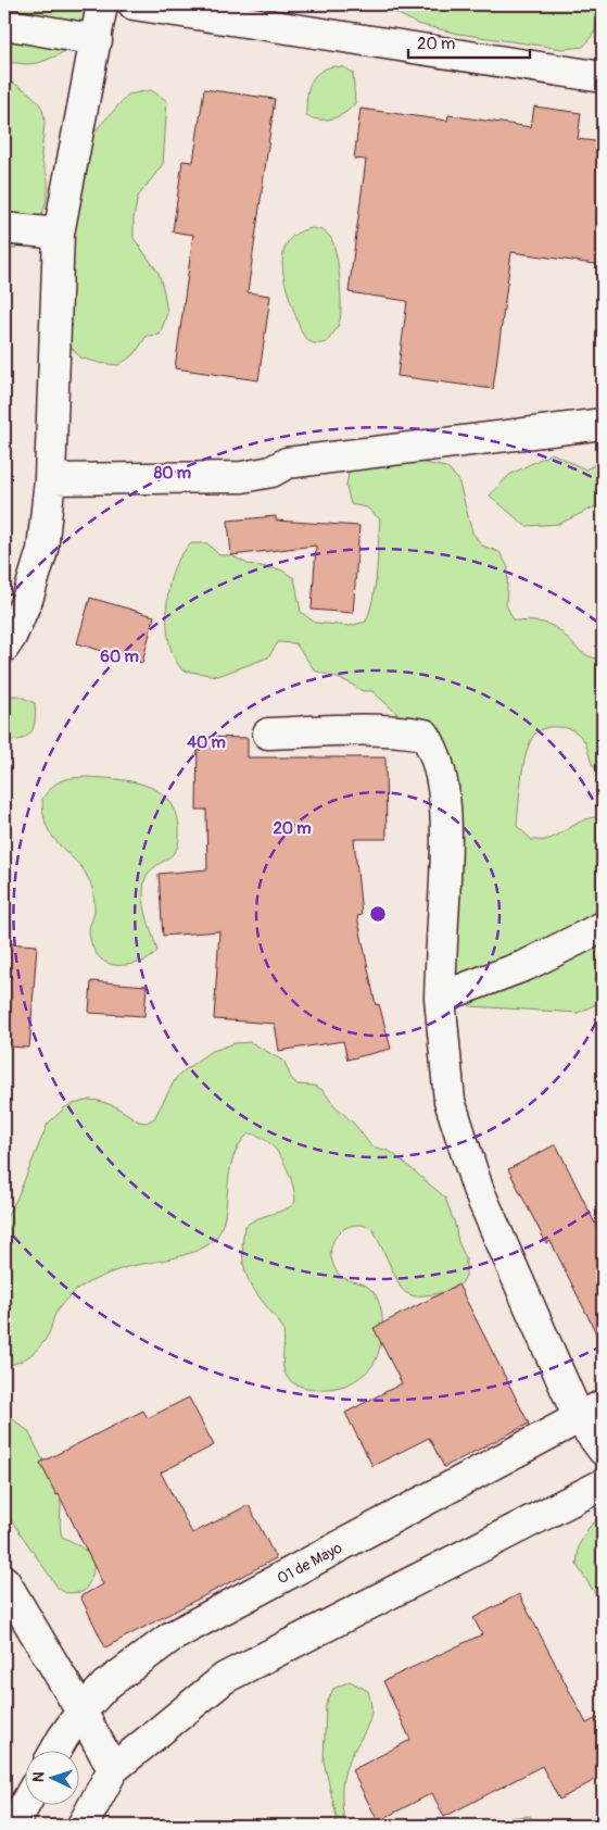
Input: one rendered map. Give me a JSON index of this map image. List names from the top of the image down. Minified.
{"streets":{"street":["01 de Mayo"]},"scale_bar":"20 m","north":"left","rings":["80 m","60 m","40 m","20 m"]}
